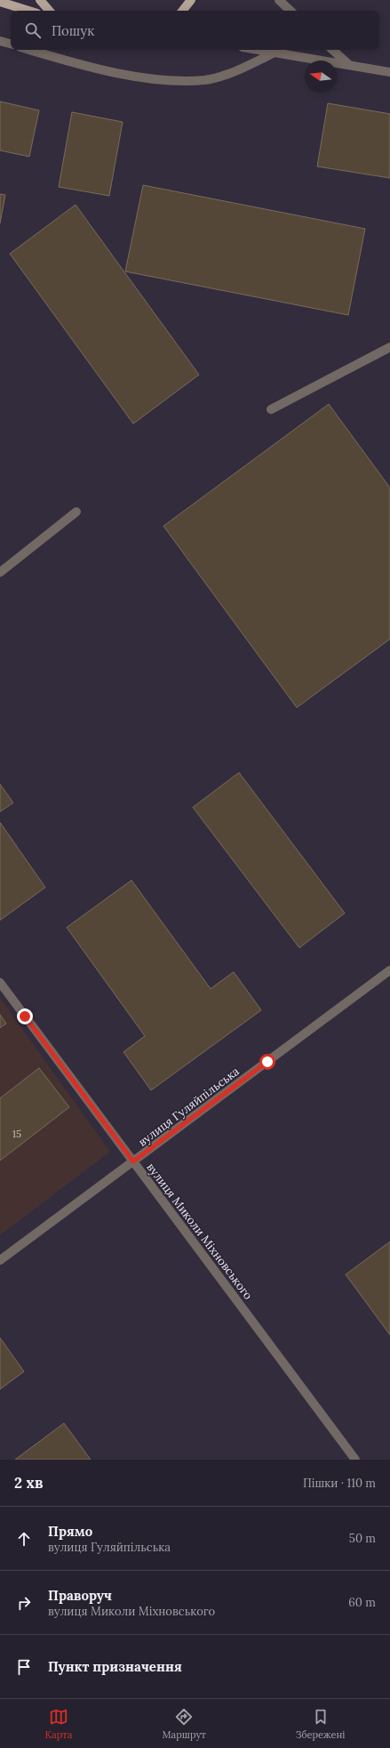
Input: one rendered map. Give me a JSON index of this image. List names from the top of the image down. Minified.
{"streets":{"street":["вулиця Гуляйпільська","вулиця Миколи Міхновського"]},"crossings":[["вулиця Гуляйпільська","вулиця Миколи Міхновського"]],"house_numbers":["15"],"north":"left","page":{"search":"Пошук","heading":["2 хв","Пішки · 110 m"],"list":[["Прямо","вулиця Гуляйпільська","50 m"],["Праворуч","вулиця Миколи Міхновського","60 m"],"Пункт призначення"],"nav":["Карта","Маршрут","Збережені"]}}
